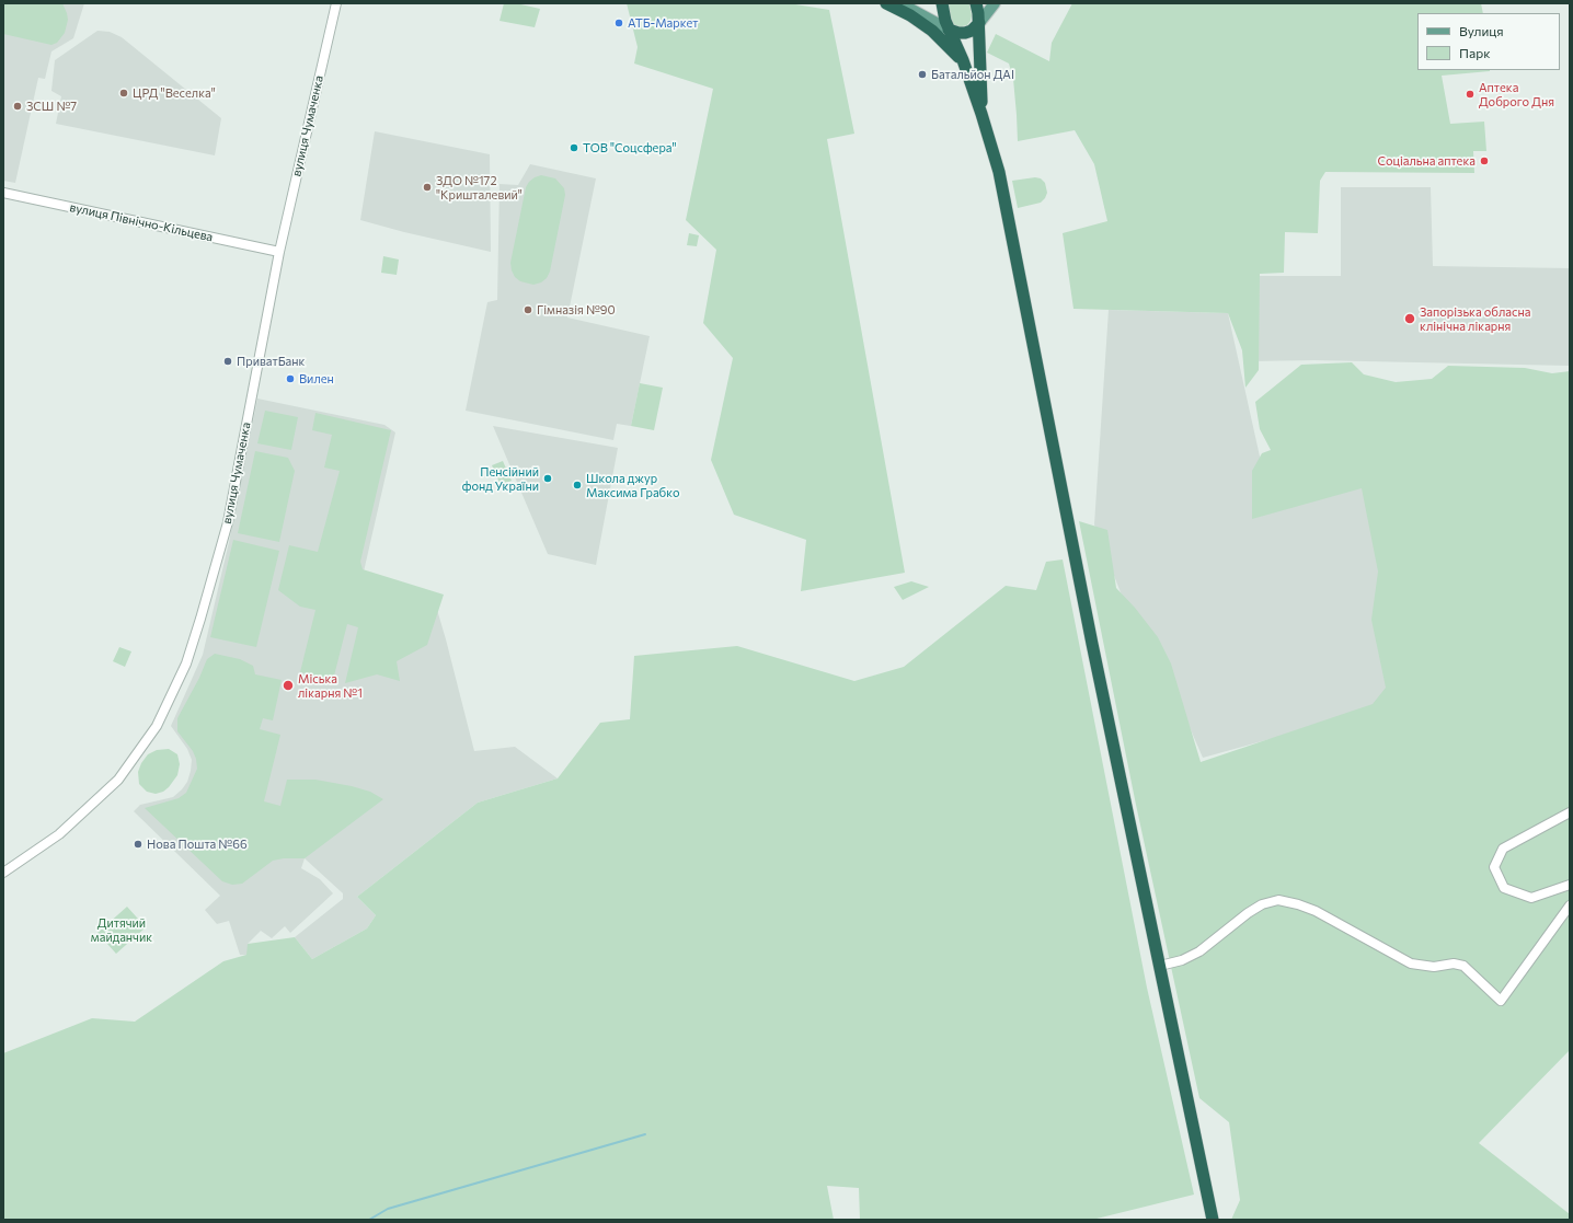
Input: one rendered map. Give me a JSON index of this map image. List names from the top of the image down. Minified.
{"streets":{"street":["вулиця Чумаченка","вулиця Північно-Кільцева"]},"crossings":[["вулиця Чумаченка","вулиця Північно-Кільцева"]],"parks":["Дитячий майданчик"],"places":["АТБ-Маркет","Батальйон ДАI","ЦРД \"Веселка\"","Аптека Доброго Дня","ЗСШ №7","ТОВ \"Соцсфера\"","Соціальна аптека","ЗДО №172 \"Кришталевий\"","Гімназія №90","Запорізька обласна клінічна лікарня","ПриватБанк","Вилен","Пенсійний фонд України","Школа джур Максима Грабко","Міська лікарня №1","Нова Пошта №66"],"legend":["Вулиця","Парк"]}
